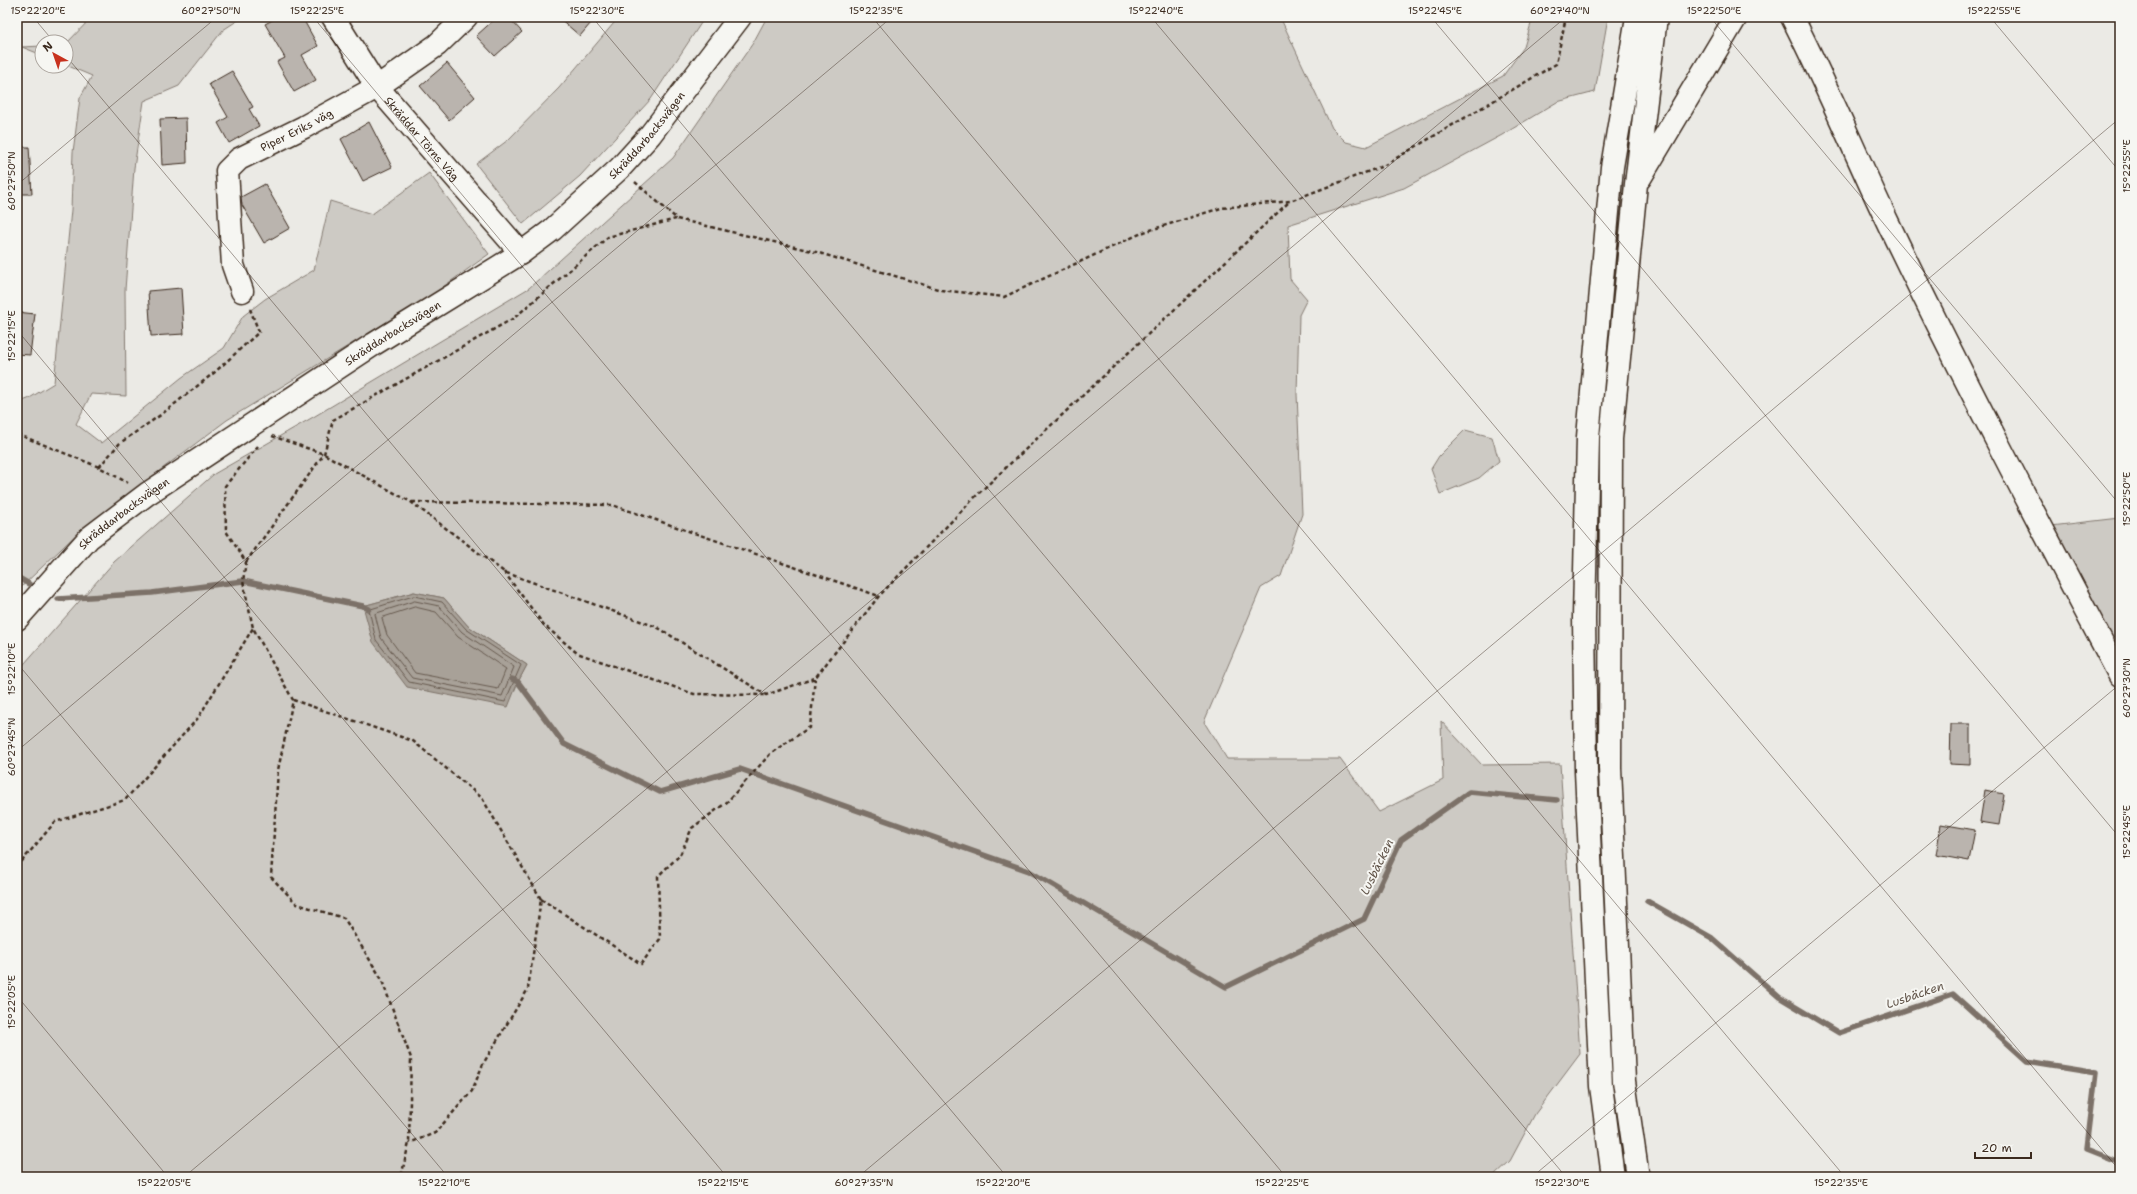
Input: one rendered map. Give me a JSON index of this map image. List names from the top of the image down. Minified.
{"streets":{"main road":["Piper Eriks väg","Skräddarbacksvägen","Skräddar Törns Väg"]},"crossings":[["Piper Eriks väg","Skräddar Törns Väg"],["Skräddarbacksvägen","Skräddar Törns Väg"]],"water":["Lusbäcken"],"scale_bar":"20 m","north":"top left","coordinates":["15°22'20\"E","60°27'50\"N","15°22'25\"E","15°22'30\"E","15°22'35\"E","15°22'40\"E","15°22'45\"E","60°27'40\"N","15°22'50\"E","15°22'55\"E","15°22'15\"E","15°22'10\"E","60°27'30\"N","60°27'45\"N","15°22'05\"E","60°27'35\"N"]}
